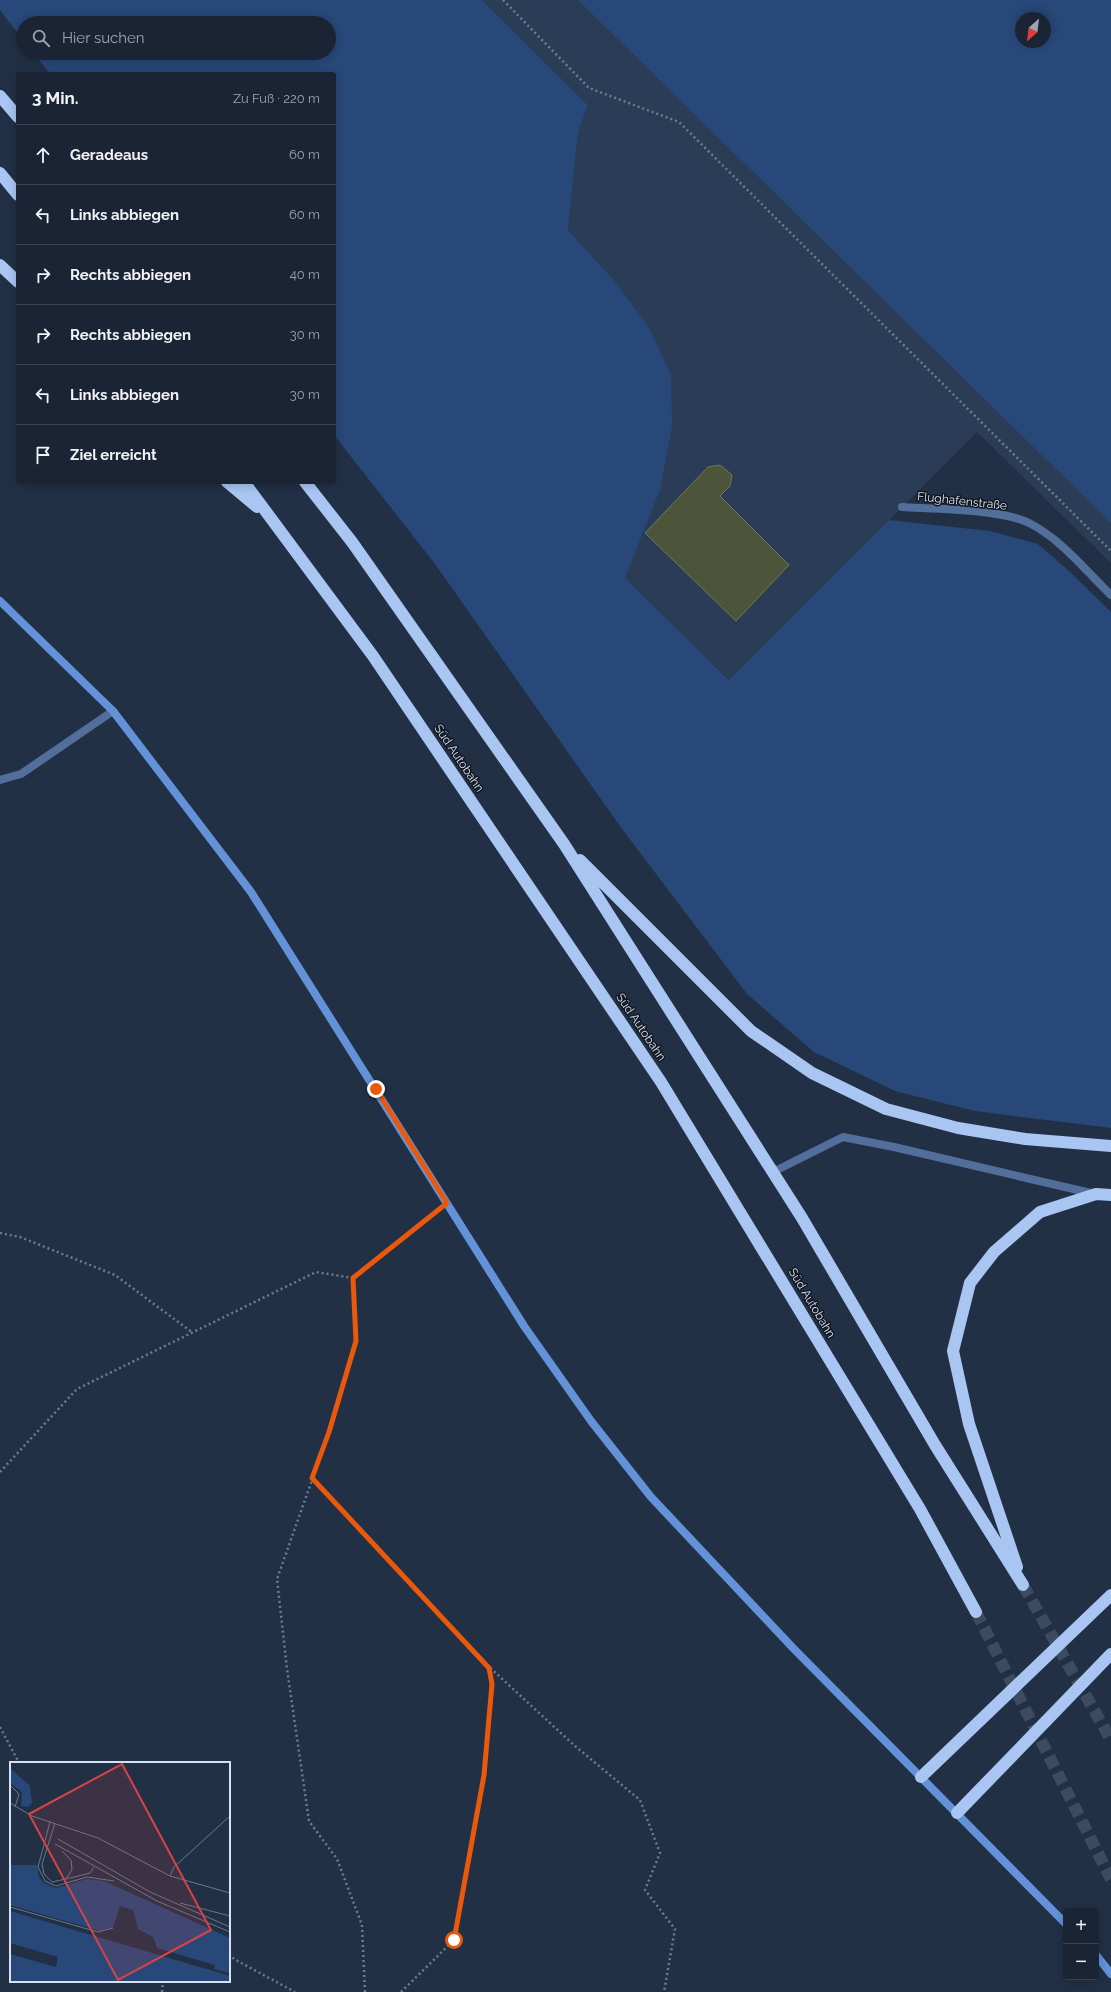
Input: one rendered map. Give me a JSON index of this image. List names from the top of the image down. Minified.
{"streets":{"highway":["Süd Autobahn"],"street":["Flughafenstraße"]},"north":"bottom left","page":{"search":"Hier suchen","heading":["3 Min.","Zu Fuß · 220 m"],"list":[["Geradeaus","60 m"],["Links abbiegen","60 m"],["Rechts abbiegen","40 m"],["Rechts abbiegen","30 m"],["Links abbiegen","30 m"],"Ziel erreicht"],"map_buttons":["+","−"]}}
